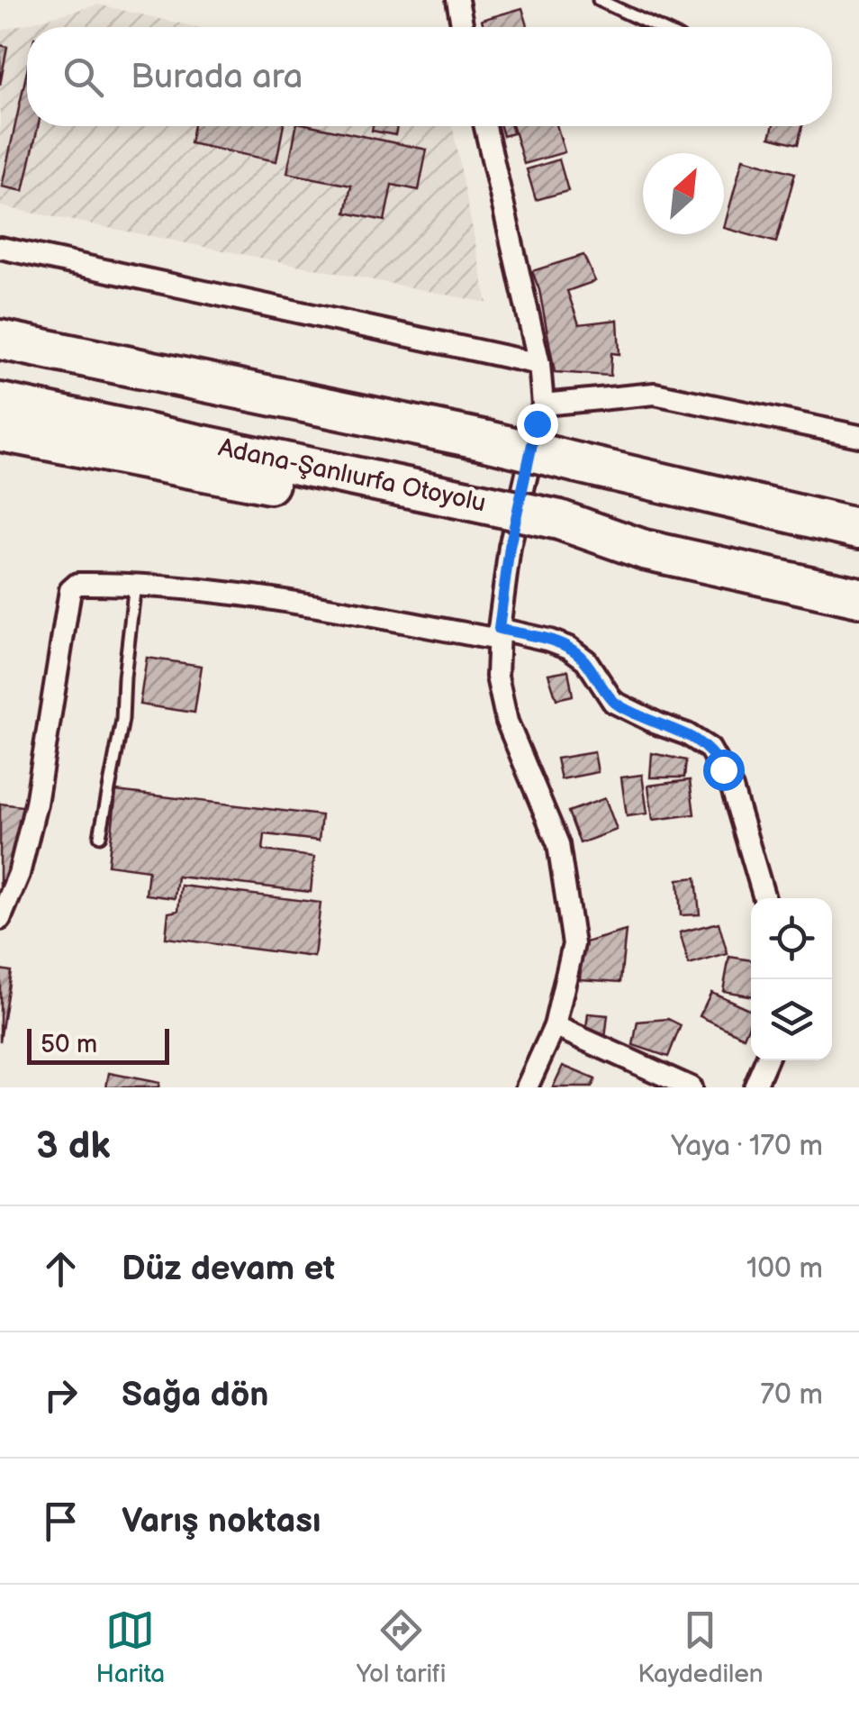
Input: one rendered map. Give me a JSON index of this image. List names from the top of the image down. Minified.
{"streets":{"highway":["Adana-Şanlıurfa Otoyolu"]},"scale_bar":"50 m","north":"top right","page":{"search":"Burada ara","scale":"50 m","heading":["3 dk","Yaya · 170 m"],"list":[["Düz devam et","100 m"],["Sağa dön","70 m"],"Varış noktası"],"nav":["Harita","Yol tarifi","Kaydedilen"]}}
